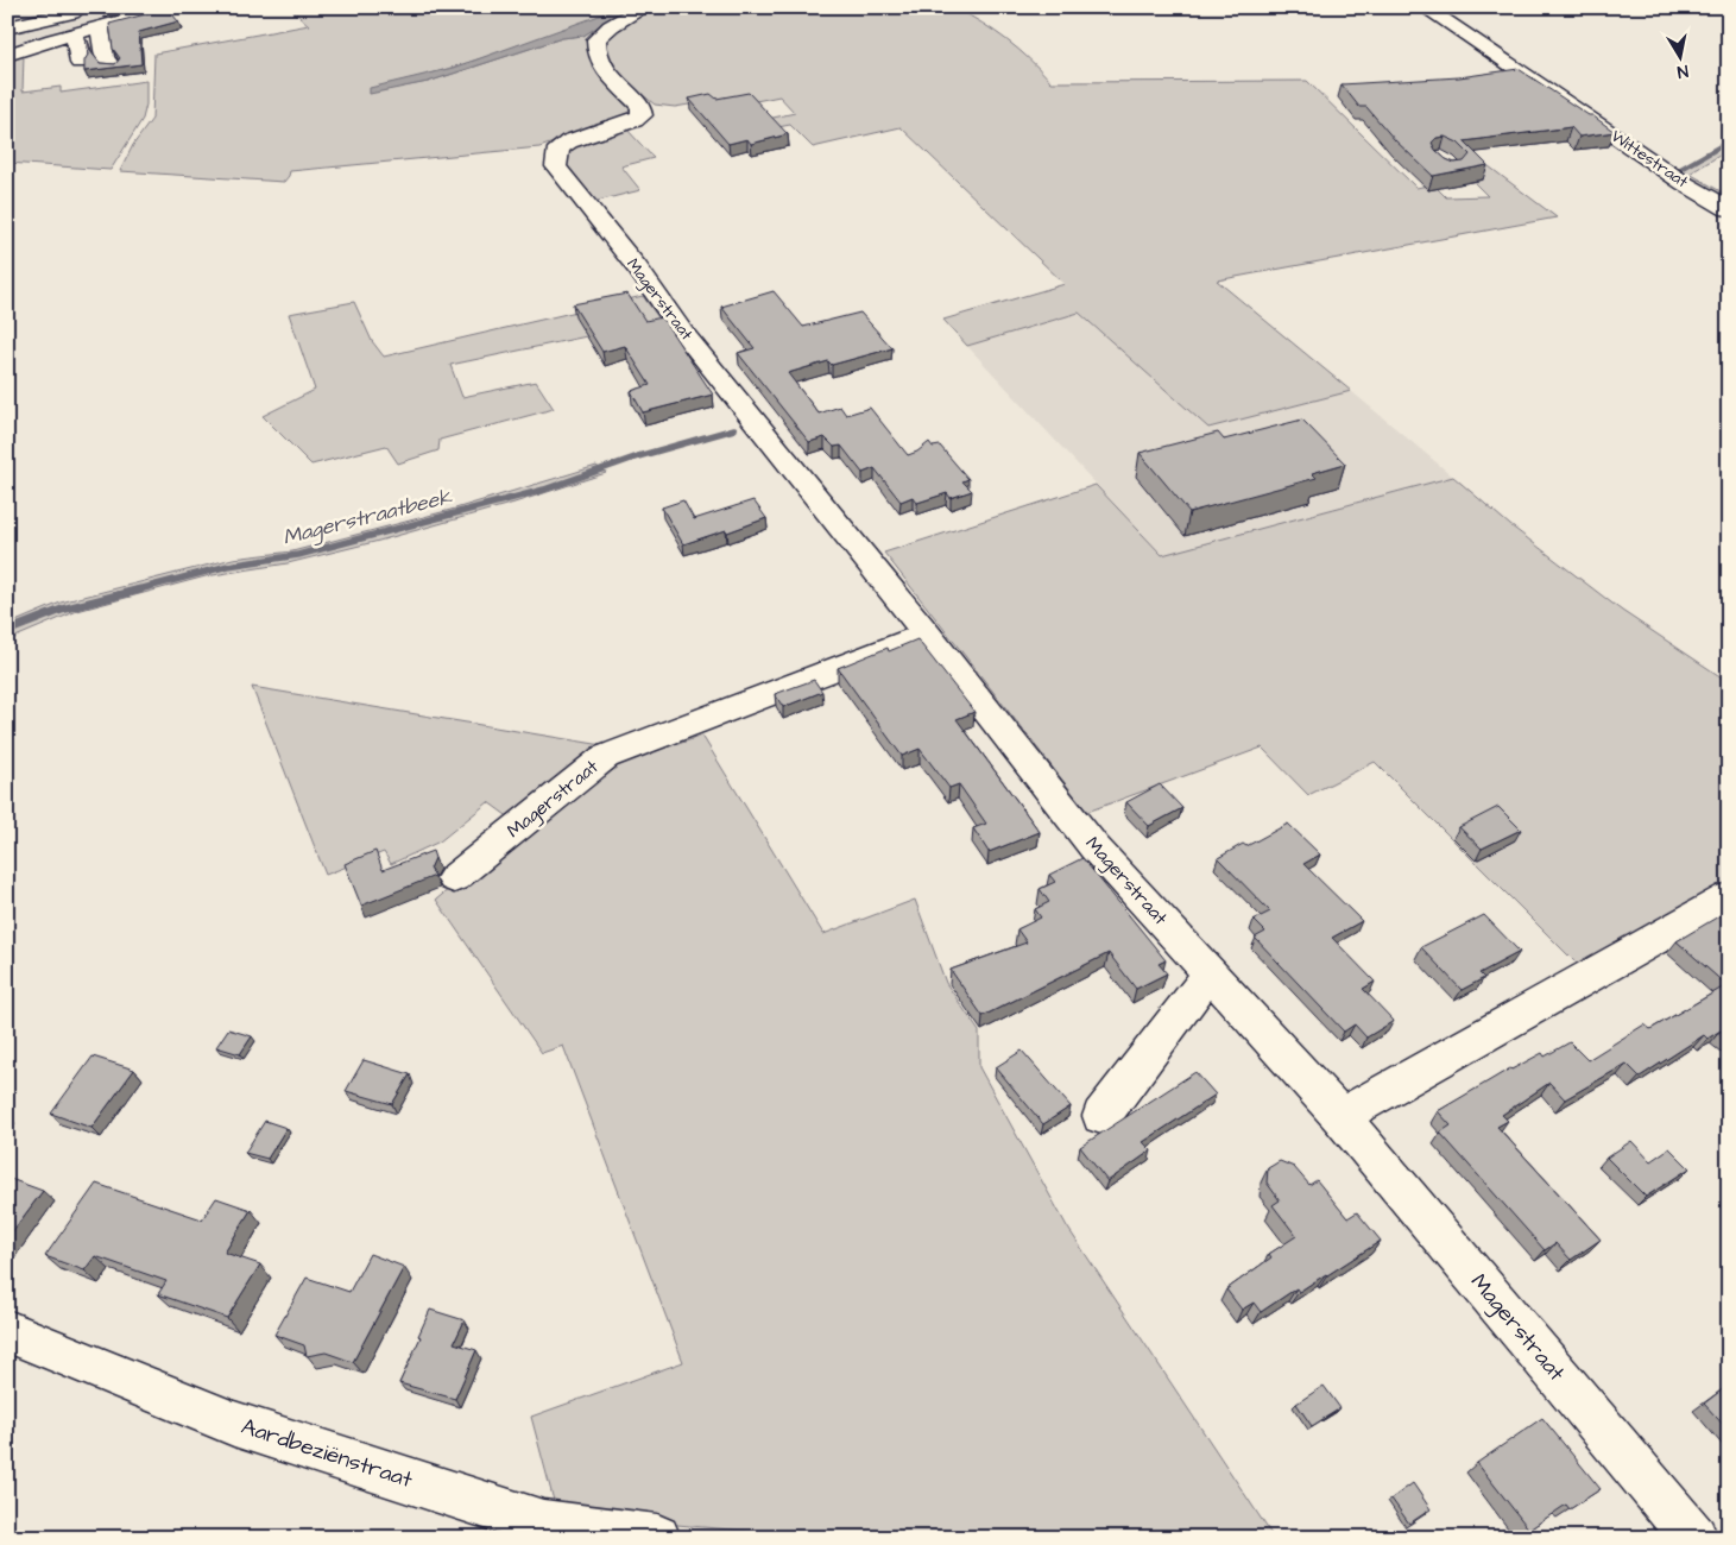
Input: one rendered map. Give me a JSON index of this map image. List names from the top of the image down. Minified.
{"streets":{"street":["Wittestraat","Magerstraat","Aardbeziënstraat"]},"water":["Magerstraatbeek"],"north":"bottom"}
